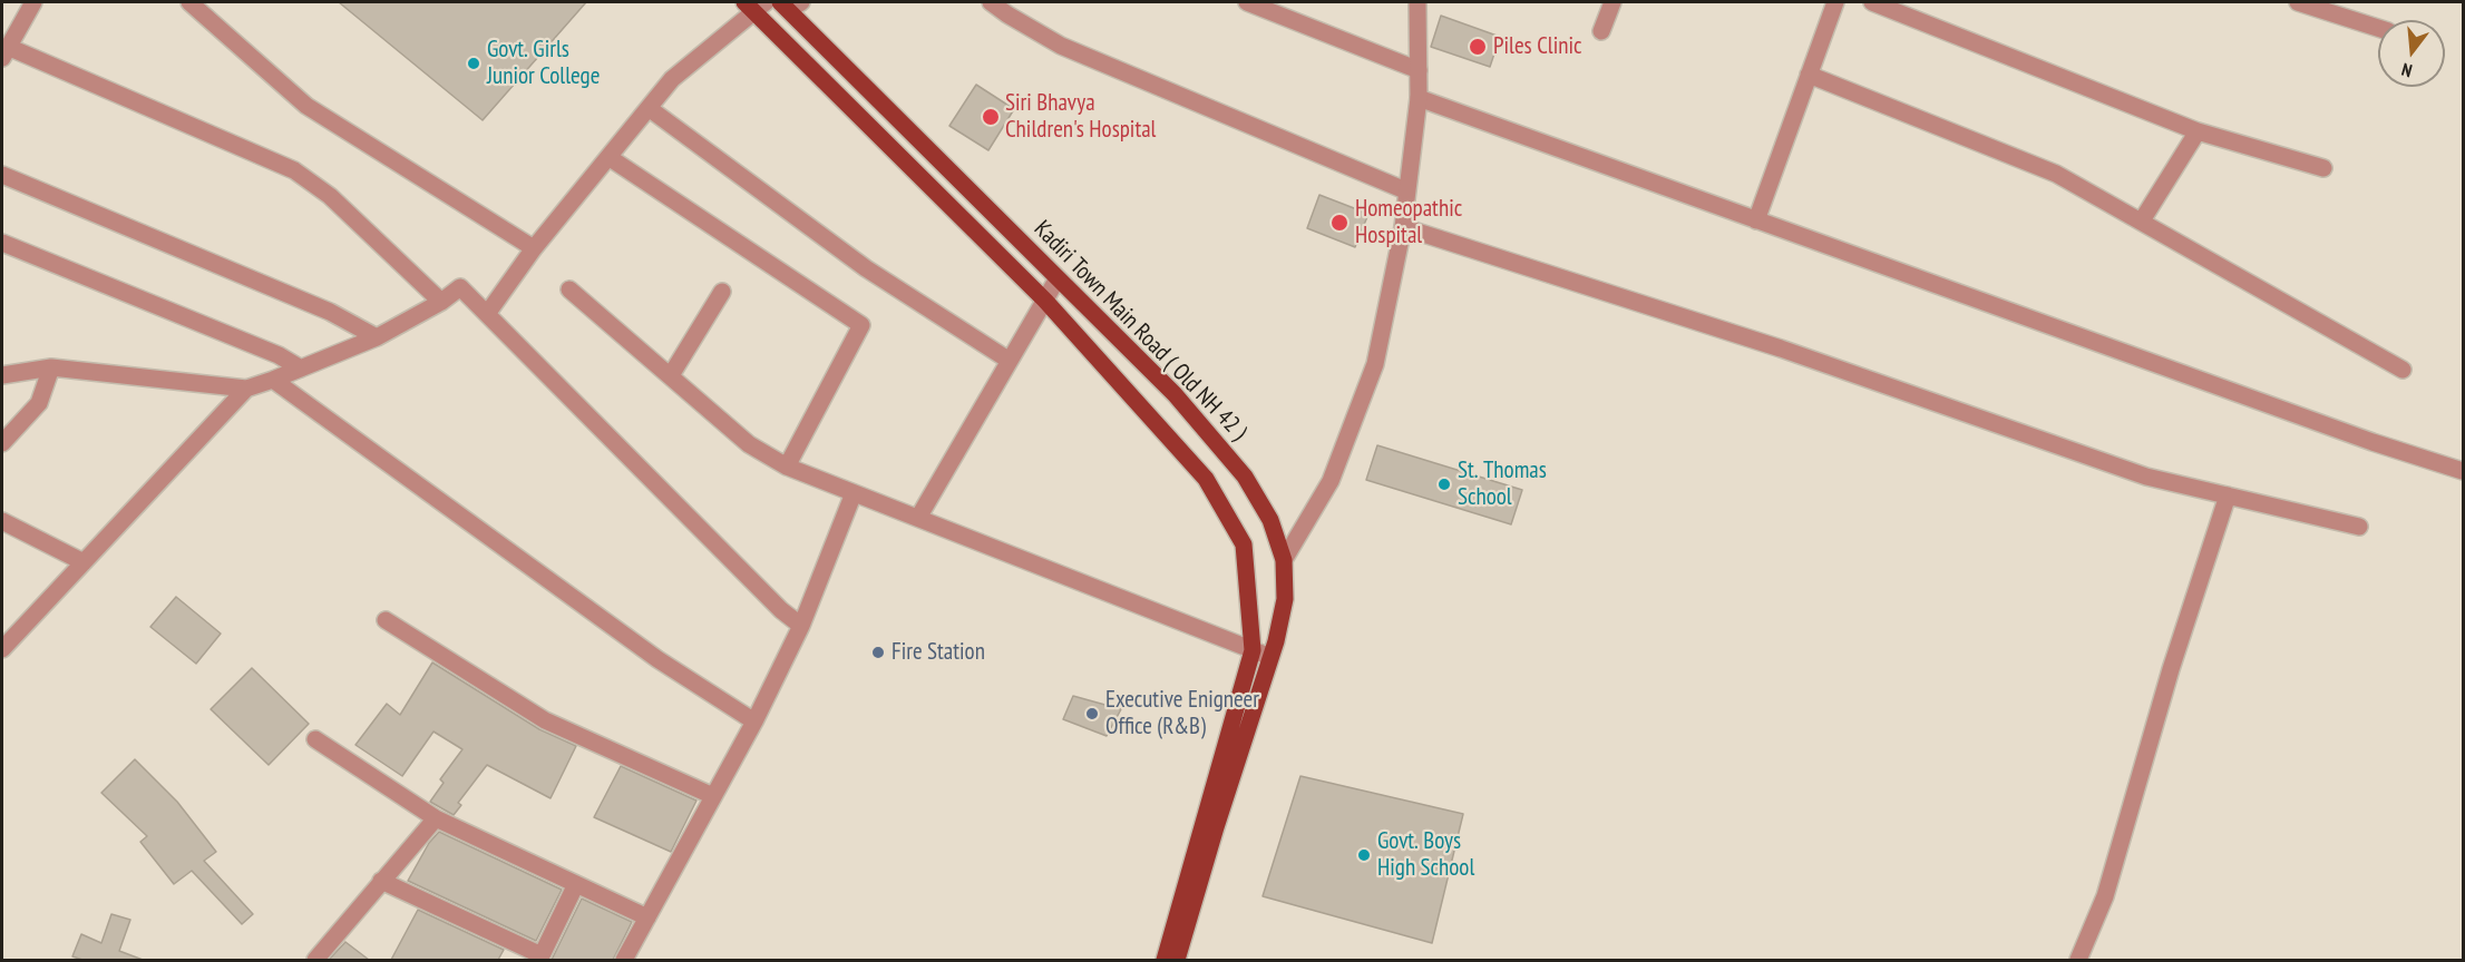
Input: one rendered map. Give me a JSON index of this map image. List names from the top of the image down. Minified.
{"streets":{"main road":["Kadiri Town Main Road ( Old NH 42 )"]},"places":["Piles Clinic","Govt. Girls Junior College","Siri Bhavya Children's Hospital","Homeopathic Hospital","St. Thomas School","Fire Station","Executive Enigneer Office (R&B)","Govt. Boys High School"],"north":"bottom"}
